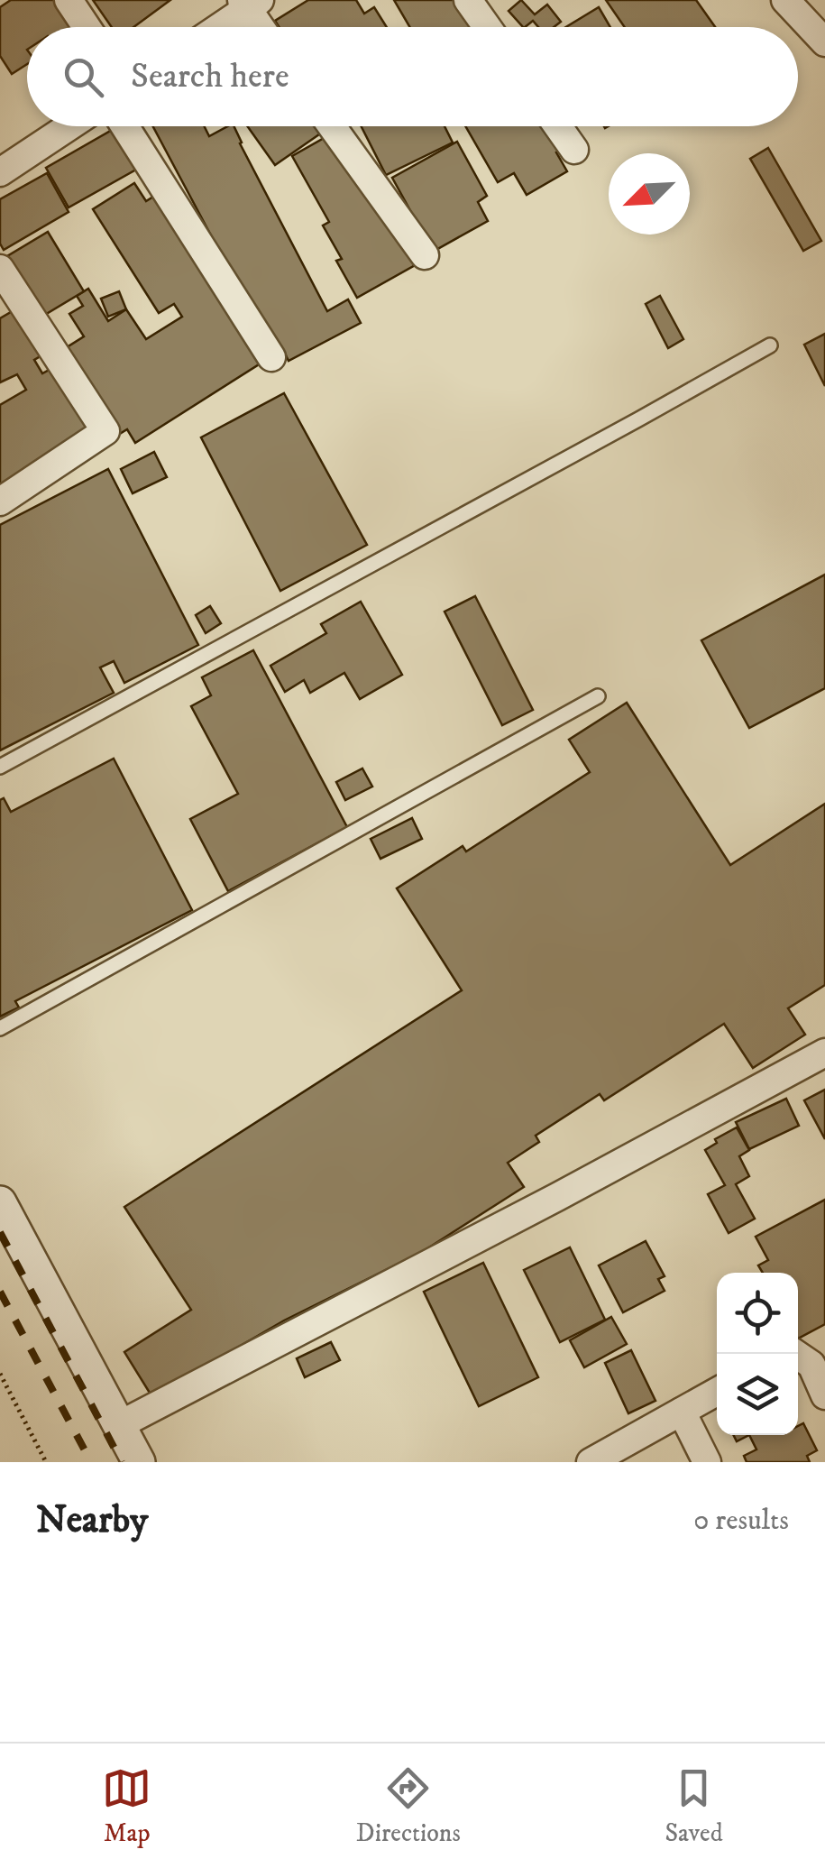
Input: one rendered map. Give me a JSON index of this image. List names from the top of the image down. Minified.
{"north":"bottom left","page":{"search":"Search here","heading":["Nearby","0 results"],"nav":["Map","Directions","Saved"]}}
